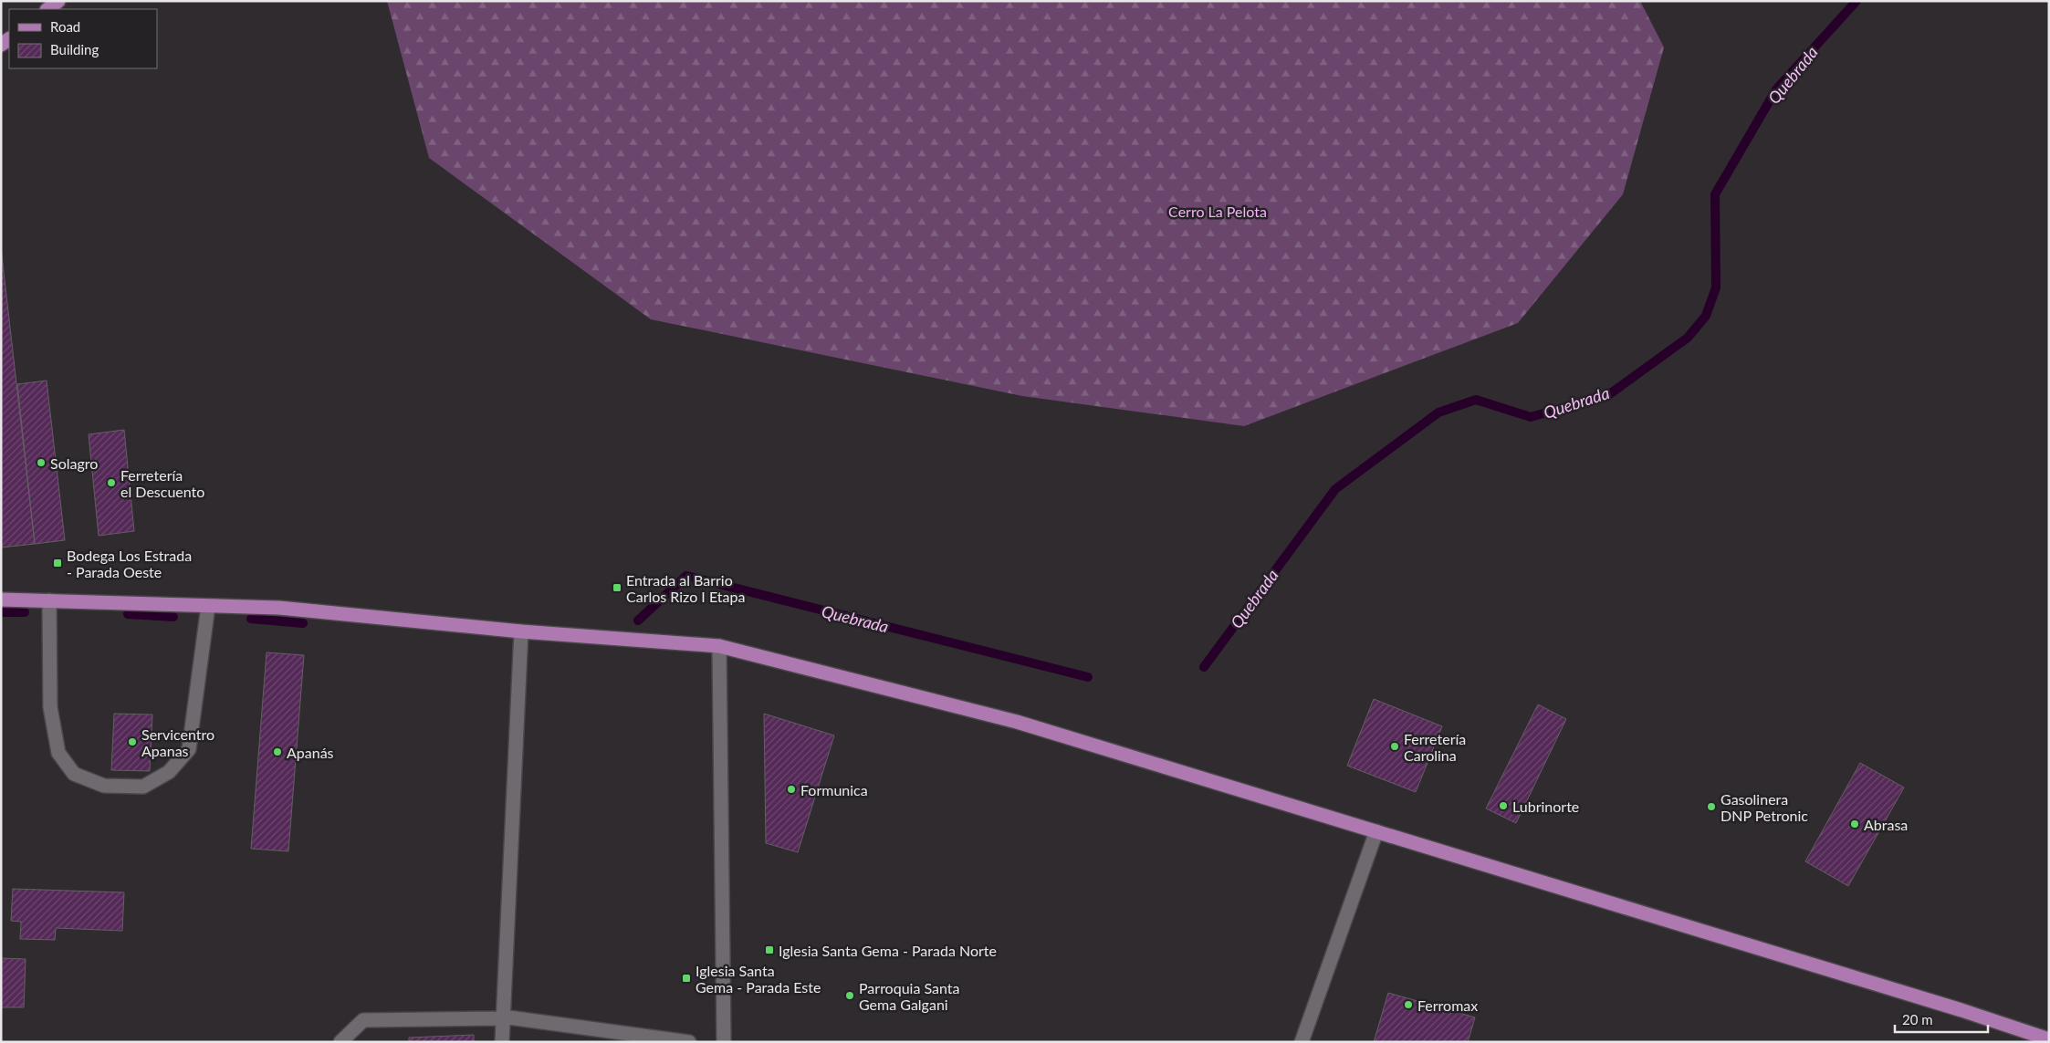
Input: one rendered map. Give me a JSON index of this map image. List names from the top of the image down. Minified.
{"water":["Quebrada"],"parks":["Cerro La Pelota"],"places":{"other":["Solagro","Ferretería el Descuento","Servicentro Apanas","Ferretería Carolina","Apanás","Formunica","Lubrinorte","Gasolinera DNP Petronic","Abrasa","Parroquia Santa Gema Galgani","Ferromax"],"transit":["Bodega Los Estrada - Parada Oeste","Entrada al Barrio Carlos Rizo I Etapa","Iglesia Santa Gema - Parada Norte","Iglesia Santa Gema - Parada Este"]},"legend":["Road","Building"],"scale_bar":"20 m"}
